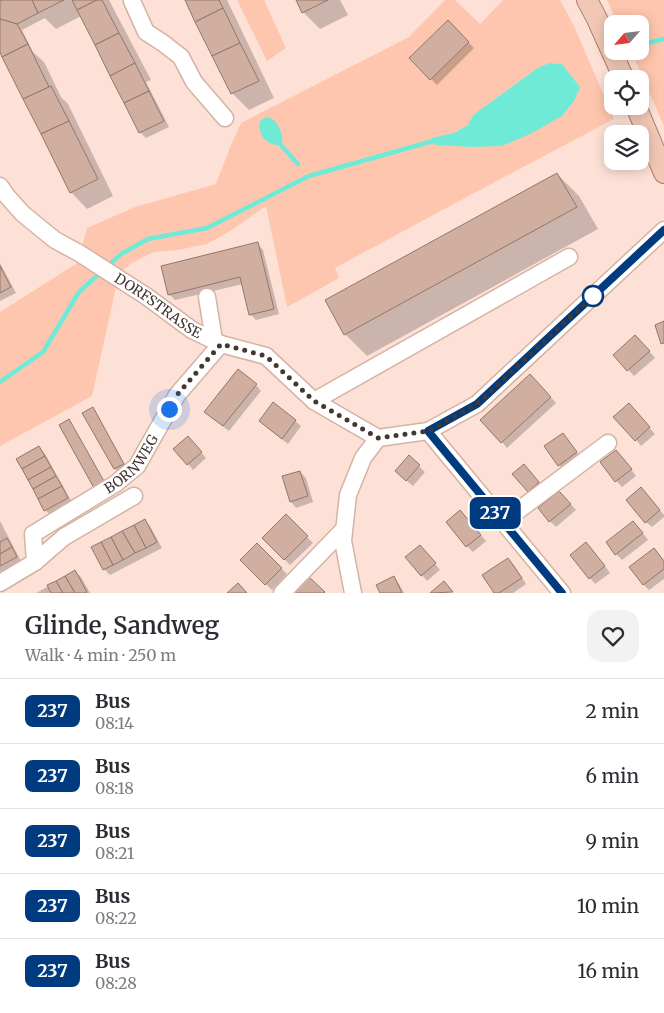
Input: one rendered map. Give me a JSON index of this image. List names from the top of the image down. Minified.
{"streets":{"street":["DORFSTRASSE","BORNWEG"]},"crossings":[["DORFSTRASSE","BORNWEG"]],"lines":["bus line 237"],"north":"bottom left","page":{"on_map":"237","heading":["Glinde, Sandweg","Walk · 4 min · 250 m"],"list":[{"mark":"237","name":"Bus","note":"08:14","value":"2 min"},{"mark":"237","name":"Bus","note":"08:18","value":"6 min"},{"mark":"237","name":"Bus","note":"08:21","value":"9 min"},{"mark":"237","name":"Bus","note":"08:22","value":"10 min"},{"mark":"237","name":"Bus","note":"08:28","value":"16 min"}]}}
